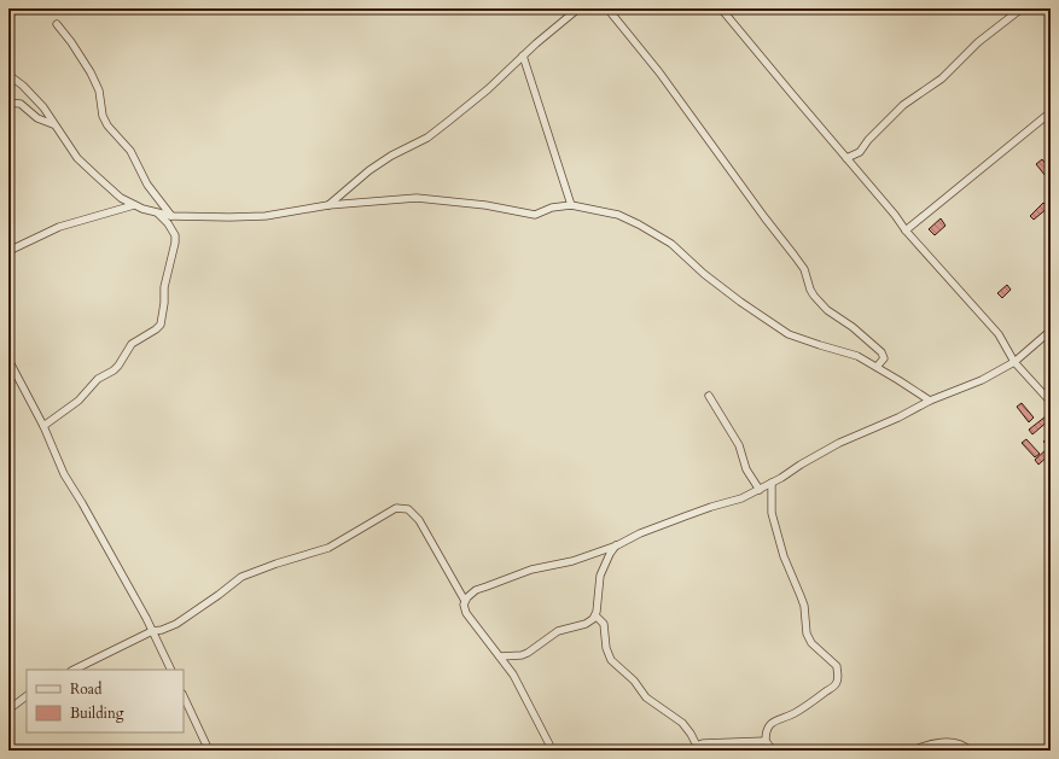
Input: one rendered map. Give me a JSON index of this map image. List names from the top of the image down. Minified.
{"legend":["Road","Building"]}
